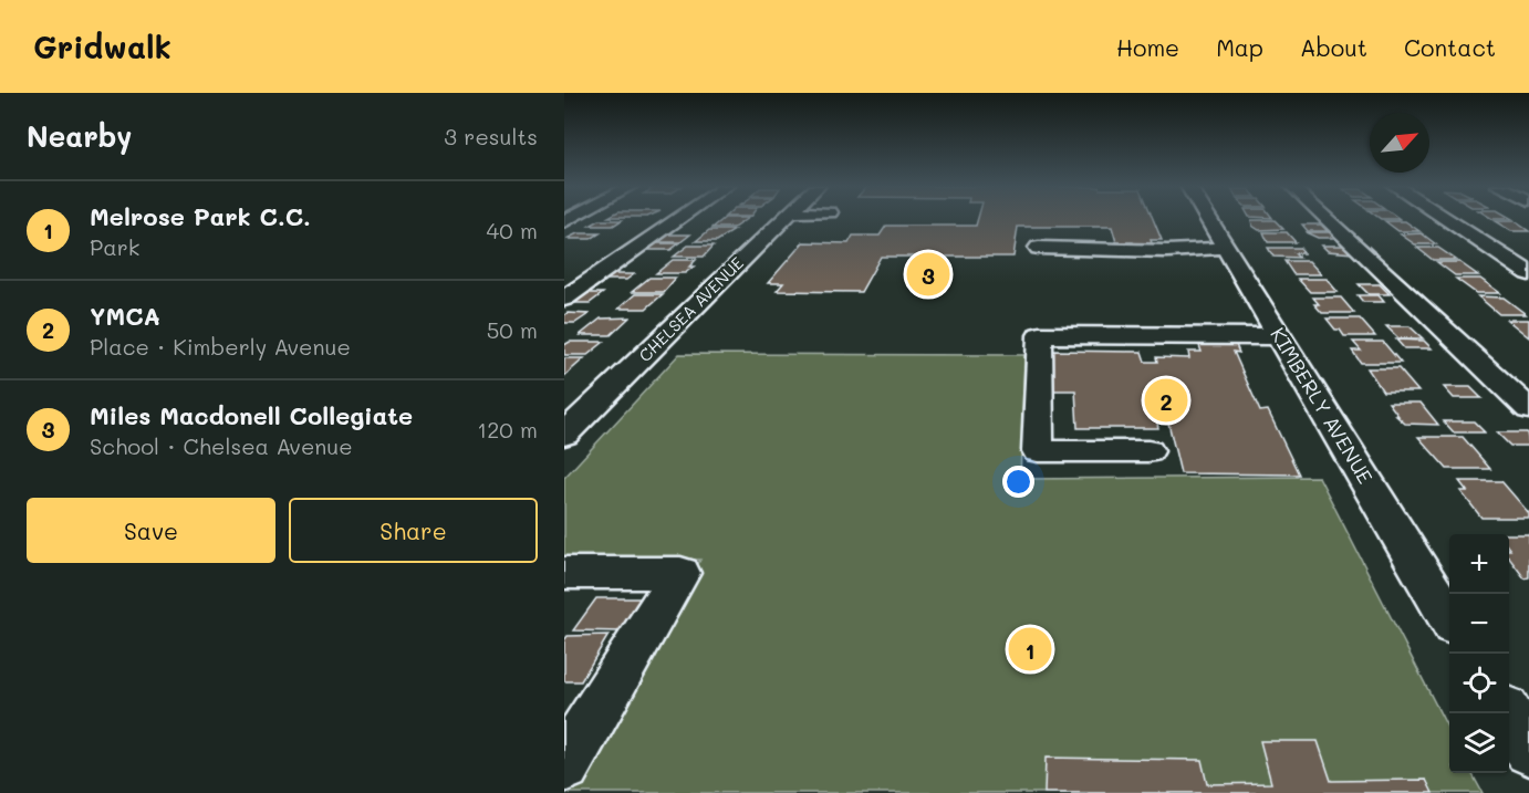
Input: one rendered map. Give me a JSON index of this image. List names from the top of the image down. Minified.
{"streets":{"street":["CHELSEA AVENUE","KIMBERLY AVENUE"]},"north":"top right","page":{"header":"Gridwalk","nav":["Home","Map","About","Contact"],"heading":["Nearby","3 results"],"list":[{"mark":"1","name":"Melrose Park C.C.","note":"Park","value":"40 m"},{"mark":"2","name":"YMCA","note":"Place · Kimberly Avenue","value":"50 m"},{"mark":"3","name":"Miles Macdonell Collegiate","note":"School · Chelsea Avenue","value":"120 m"}],"pins":["3","2","1"],"buttons":["Save","Share"],"map_buttons":["+","−"]}}
